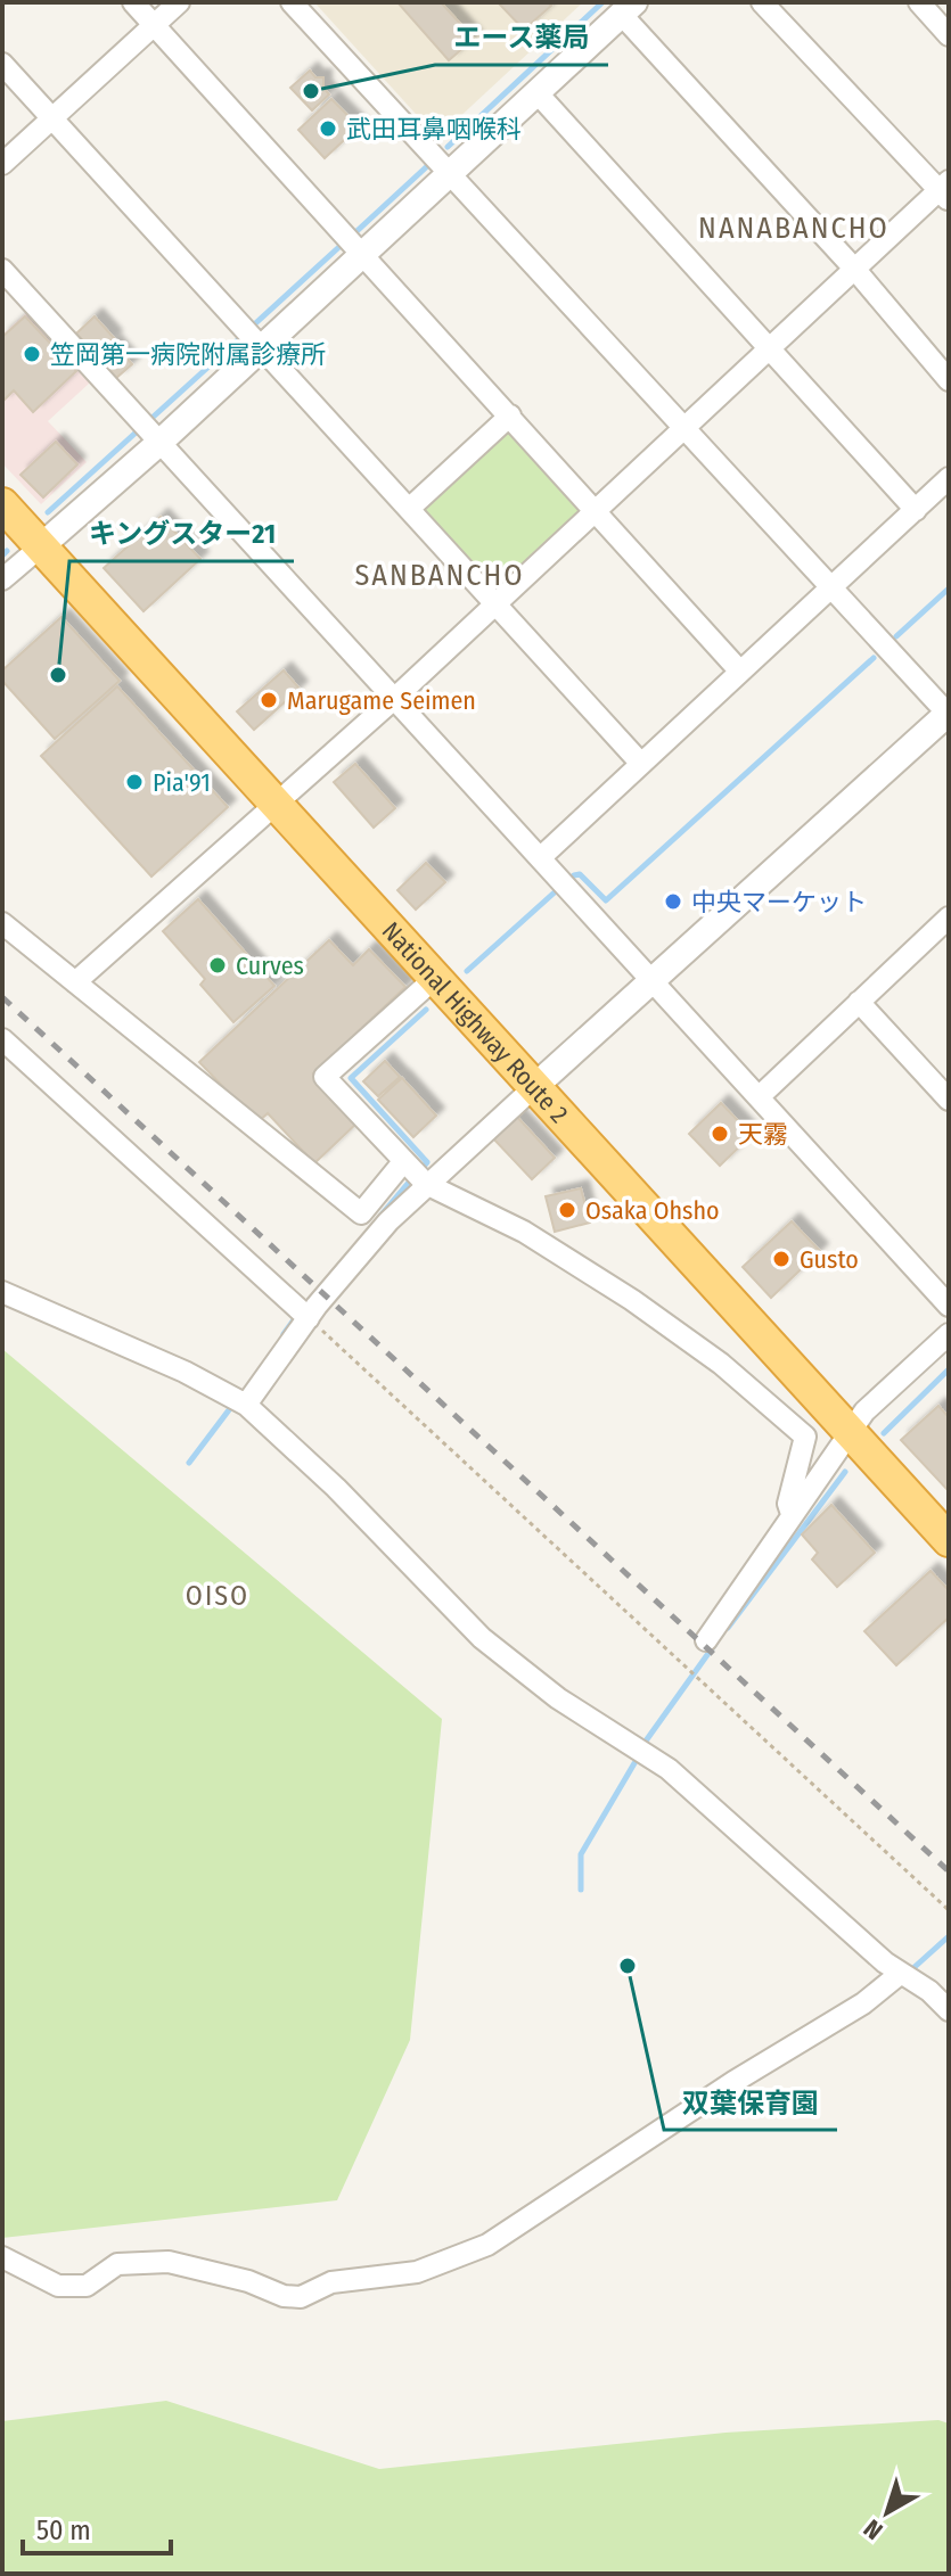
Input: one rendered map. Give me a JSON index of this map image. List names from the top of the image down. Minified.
{"streets":{"highway":["National Highway Route 2"]},"districts":["NANABANCHO","SANBANCHO","OISO"],"places":["エース薬局","武田耳鼻咽喉科","笠岡第一病院附属診療所","キングスター21","Marugame Seimen","Pia'91","中央マーケット","Curves","天霧","Osaka Ohsho","Gusto","双葉保育園"],"scale_bar":"50 m","north":"bottom left"}
